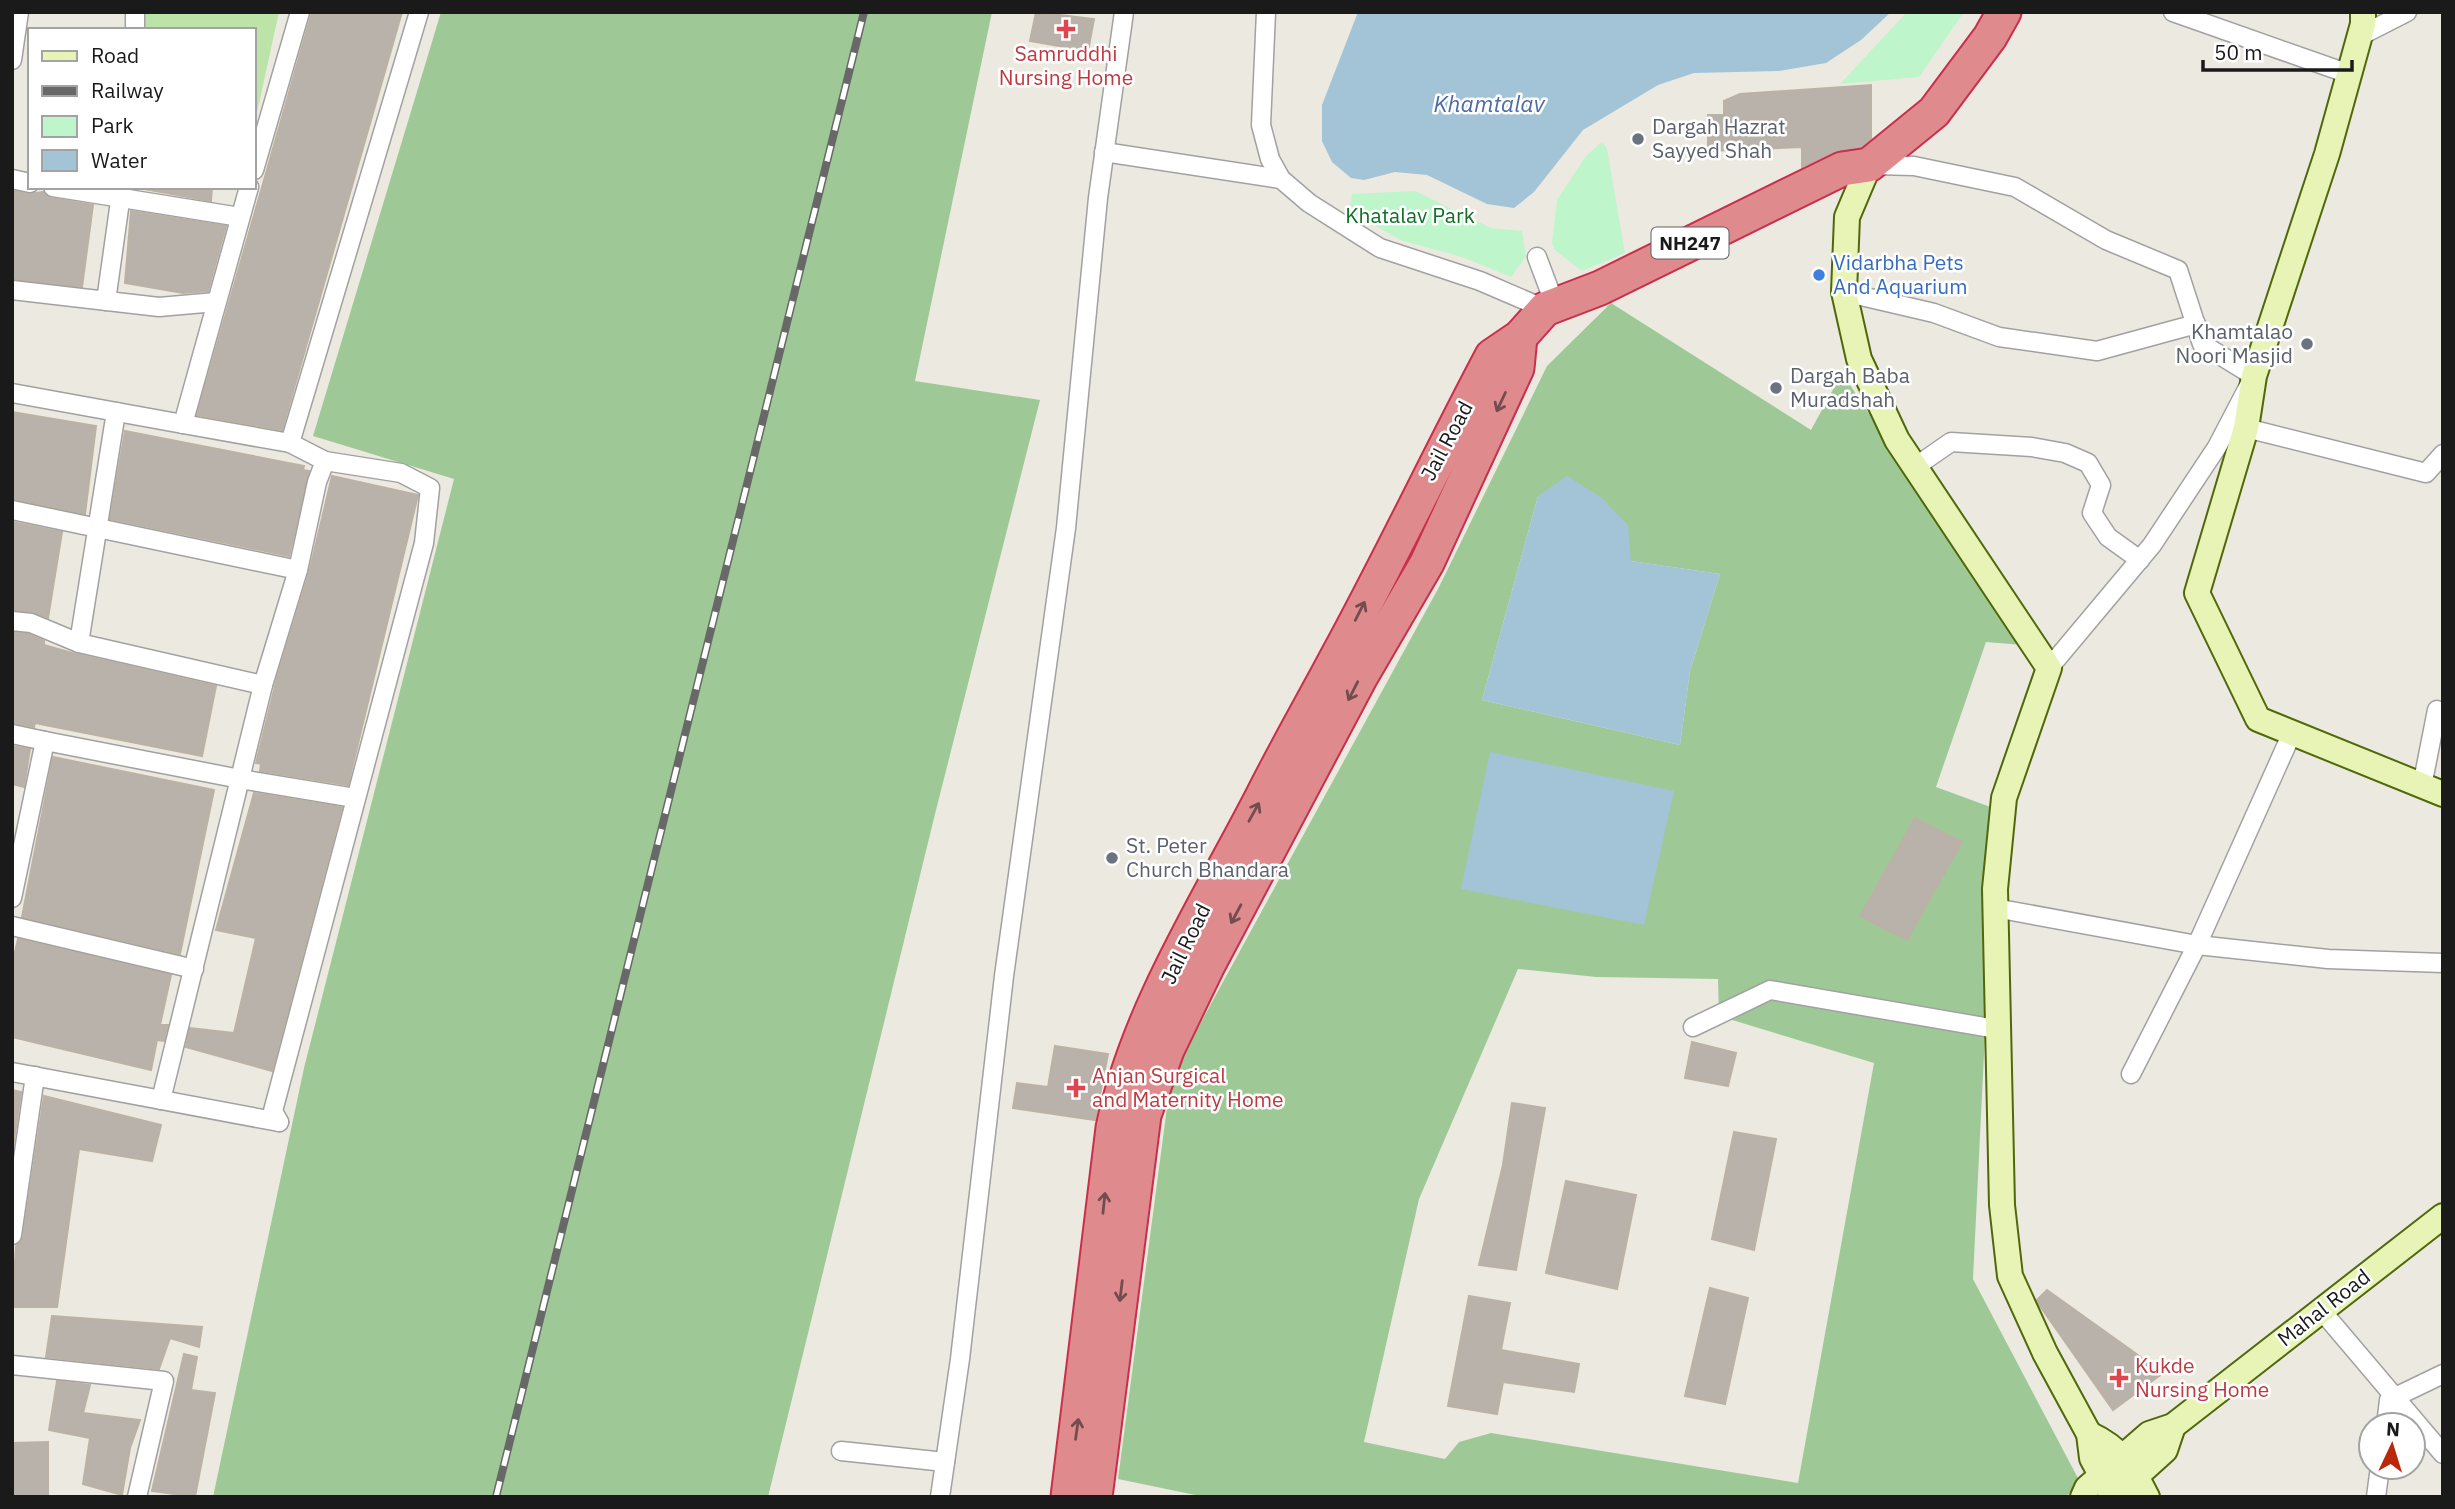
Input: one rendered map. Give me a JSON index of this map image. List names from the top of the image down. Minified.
{"streets":{"highway":["NH247","Jail Road"],"main road":["Mahal Road"]},"crossings":[["NH247","Jail Road"]],"water":["Khamtalav"],"parks":["Khatalav Park"],"places":{"health":["Samruddhi Nursing Home","Anjan Surgical and Maternity Home","Kukde Nursing Home"],"other":["Dargah Hazrat Sayyed Shah","Vidarbha Pets And Aquarium","Khamtalao Noori Masjid","Dargah Baba Muradshah","St. Peter Church Bhandara"]},"legend":["Road","Railway","Park","Water"],"scale_bar":"50 m","north":"top"}
